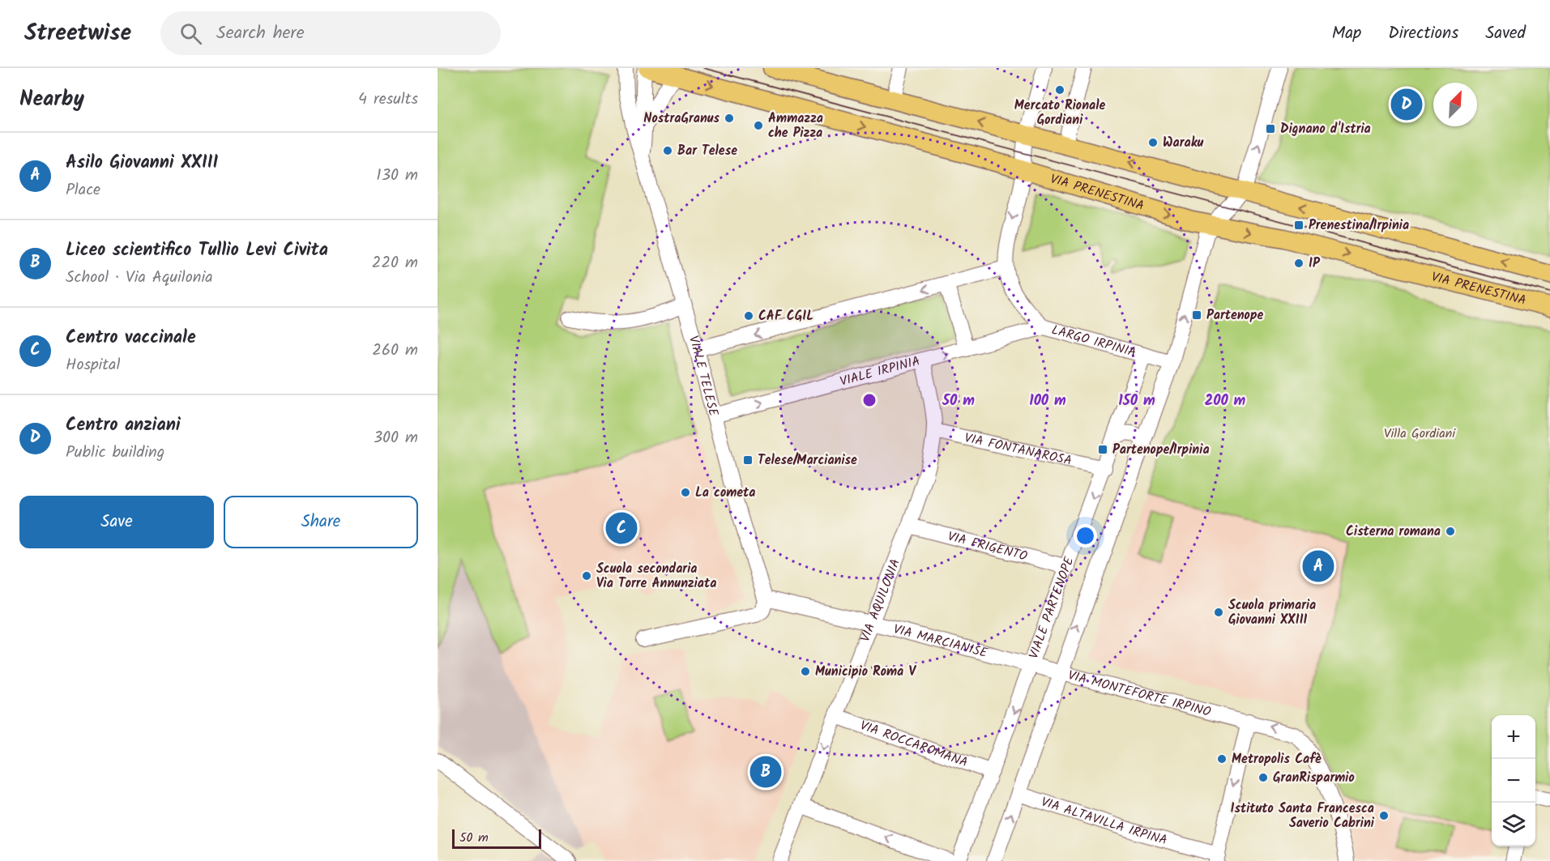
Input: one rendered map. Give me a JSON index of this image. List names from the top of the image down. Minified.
{"streets":{"main road":["VIA PRENESTINA"],"street":["LARGO IRPINIA","VIALE IRPINIA","VIALE TELESE","VIA FONTANAROSA","VIA FRIGENTO","VIA AQUILONIA","VIALE PARTENOPE","VIA MARCIANISE","VIA MONTEFORTE IRPINO","VIA ROCCAROMANA","VIA ALTAVILLA IRPINA"]},"crossings":[["VIA PRENESTINA","LARGO IRPINIA"],["LARGO IRPINIA","VIALE IRPINIA"],["LARGO IRPINIA","VIALE PARTENOPE"],["VIALE IRPINIA","VIALE TELESE"],["VIALE IRPINIA","VIA AQUILONIA"],["VIALE TELESE","VIA MARCIANISE"],["VIA FONTANAROSA","VIA AQUILONIA"],["VIA FONTANAROSA","VIALE PARTENOPE"],["VIA FRIGENTO","VIA AQUILONIA"],["VIA FRIGENTO","VIALE PARTENOPE"],["VIA AQUILONIA","VIA MARCIANISE"],["VIA AQUILONIA","VIA ROCCAROMANA"],["VIALE PARTENOPE","VIA MARCIANISE"],["VIALE PARTENOPE","VIA MONTEFORTE IRPINO"],["VIALE PARTENOPE","VIA ROCCAROMANA"],["VIA MARCIANISE","VIA MONTEFORTE IRPINO"]],"one_way":["VIA MONTEFORTE IRPINO"],"parks":["Villa Gordiani"],"places":{"other":["Mercato Rionale Gordiani","NostraGranus","Ammazza che Pizza","Waraku","Bar Telese","IP","CAF CGIL","La cometa","Cisterna romana","Scuola secondaria Via Torre Annunziata","Scuola primaria Giovanni XXIII","Municipio Roma V","Metropolis Cafè","GranRisparmio","Istituto Santa Francesca Saverio Cabrini"],"transit":["Dignano d'Istria","Prenestina/Irpinia","Partenope","Partenope/Irpinia","Telese/Marcianise"]},"scale_bar":"50 m","north":"top right","page":{"header":"Streetwise","search":"Search here","nav":["Map","Directions","Saved"],"heading":["Nearby","4 results"],"pins":["D","C","A","B"],"list":[{"mark":"A","name":"Asilo Giovanni XXIII","note":"Place","value":"130 m"},{"mark":"B","name":"Liceo scientifico Tullio Levi Civita","note":"School · Via Aquilonia","value":"220 m"},{"mark":"C","name":"Centro vaccinale","note":"Hospital","value":"260 m"},{"mark":"D","name":"Centro anziani","note":"Public building","value":"300 m"}],"buttons":["Save","Share"],"map_buttons":["+","−"],"scale":"50 m"},"rings":["50 m","100 m","150 m","200 m"]}
